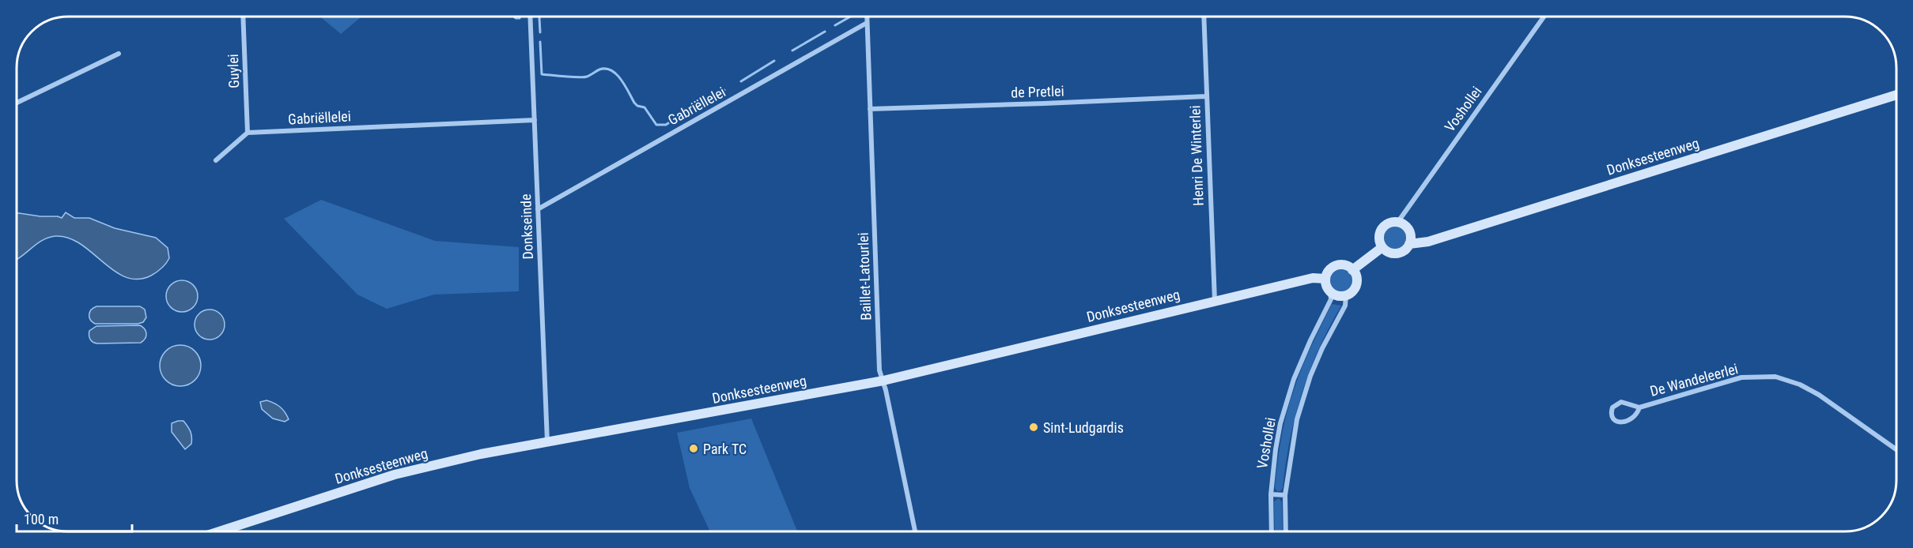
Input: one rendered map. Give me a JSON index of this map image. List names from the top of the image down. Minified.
{"streets":{"street":["Guylei","de Pretlei","Gabriëllelei","Voshollei","Henri De Winterlei","Donksesteenweg","Donkseinde","Baillet-Latourlei","De Wandeleerlei"]},"crossings":[["Guylei","Gabriëllelei"],["de Pretlei","Henri De Winterlei"],["de Pretlei","Baillet-Latourlei"],["Gabriëllelei","Donkseinde"],["Gabriëllelei","Baillet-Latourlei"],["Voshollei","Donksesteenweg"],["Henri De Winterlei","Donksesteenweg"],["Donksesteenweg","Donkseinde"],["Donksesteenweg","Baillet-Latourlei"]],"places":["Sint-Ludgardis","Park TC"],"scale_bar":"100 m"}
